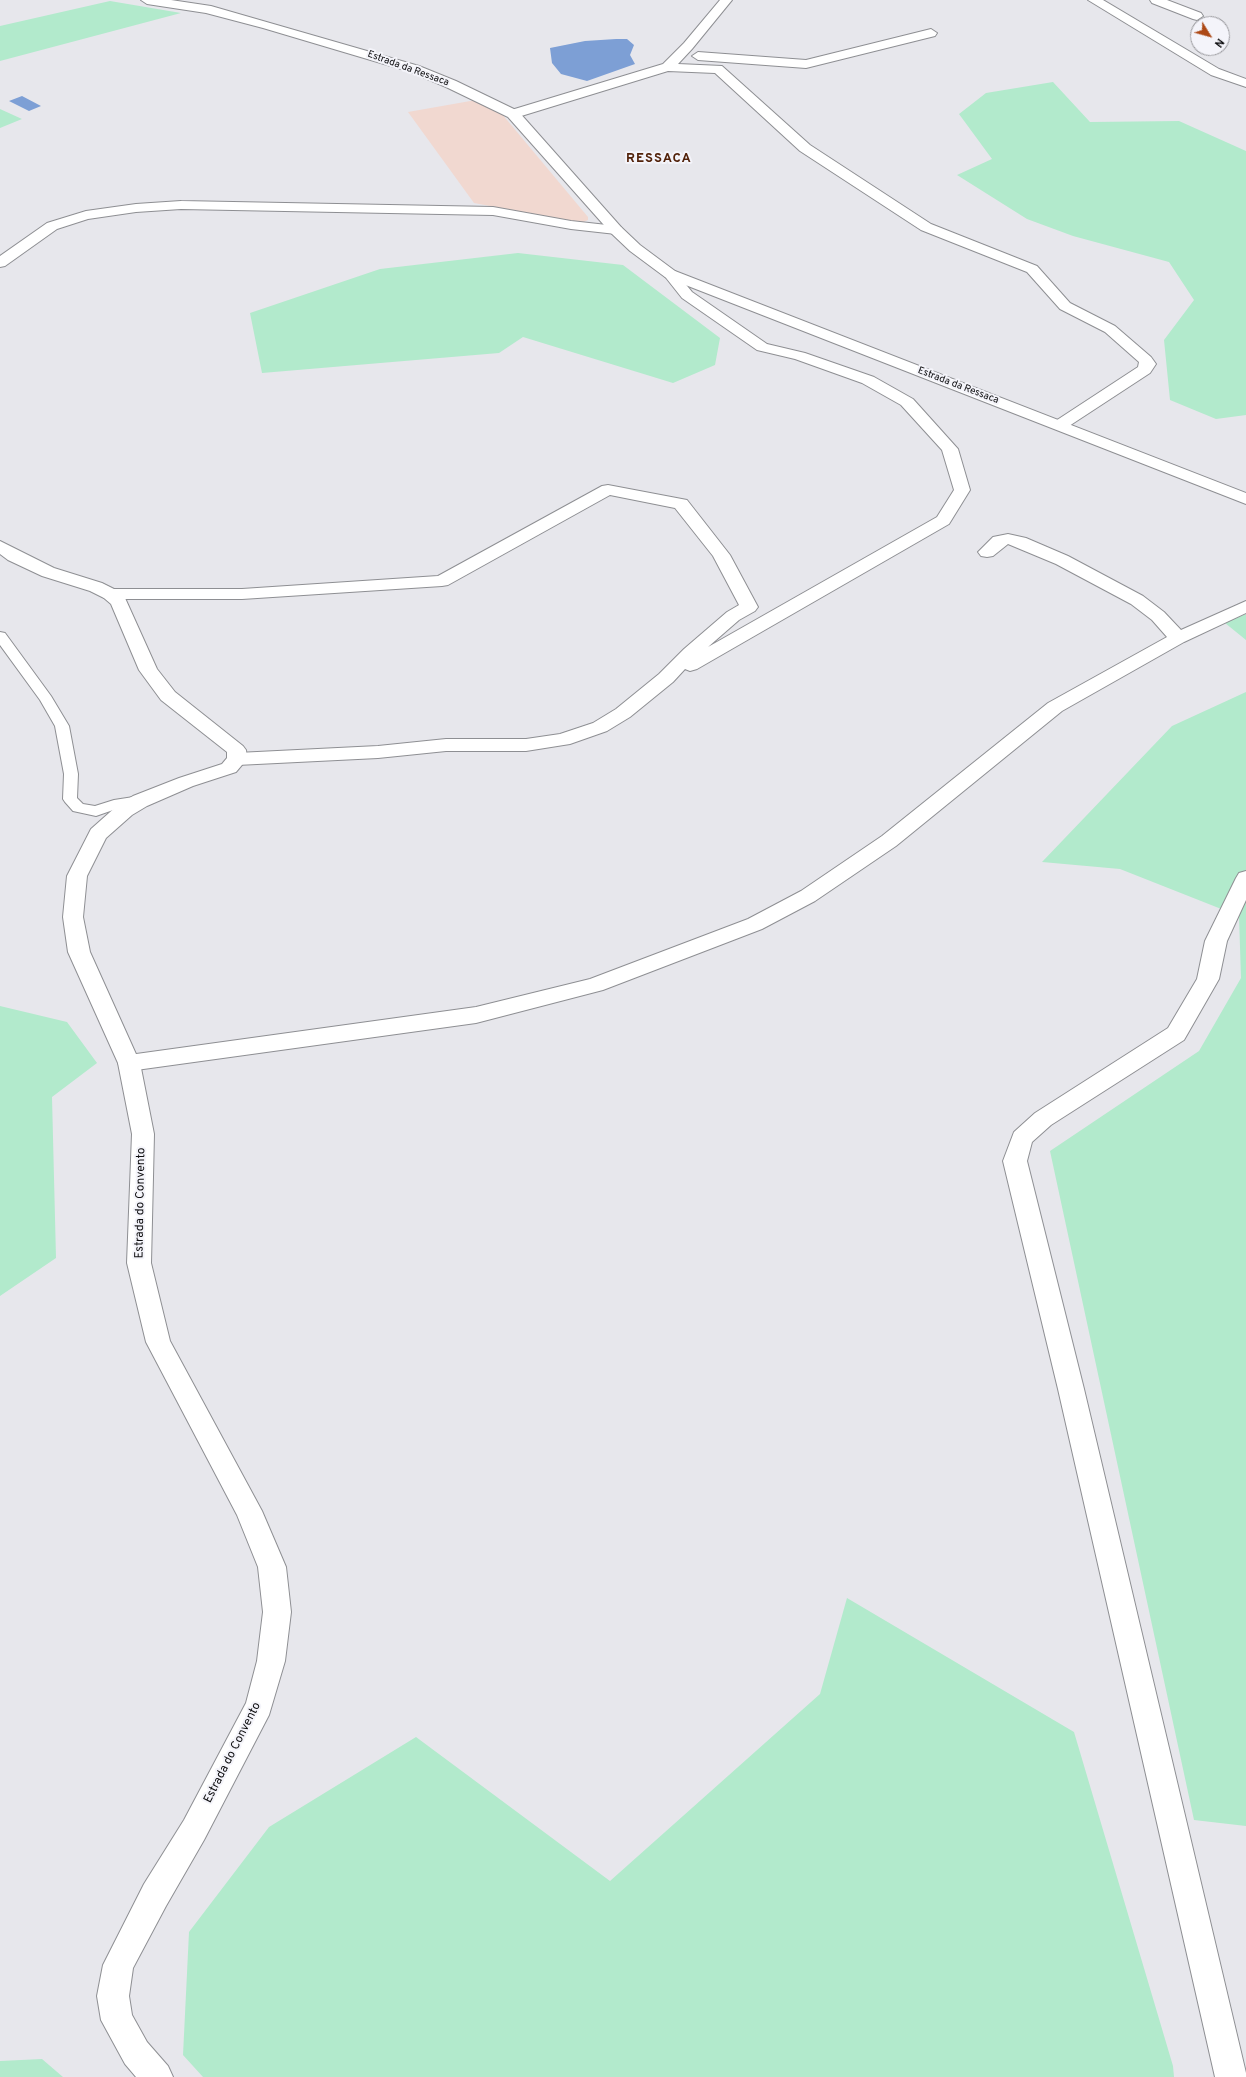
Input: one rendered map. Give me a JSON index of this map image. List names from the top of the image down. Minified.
{"streets":{"street":["Estrada da Ressaca","Estrada do Convento"]},"districts":["RESSACA"],"north":"bottom right"}
